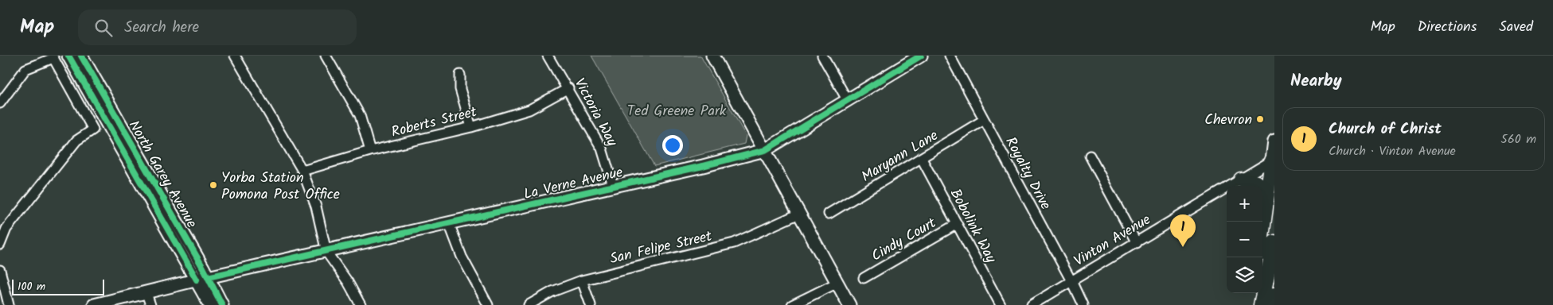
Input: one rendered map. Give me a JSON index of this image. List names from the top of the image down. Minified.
{"streets":{"main road":["North Garey Avenue","La Verne Avenue"],"street":["Victoria Way","Roberts Street","Maryann Lane","Royalty Drive","Bobolink Way","Cindy Court","Vinton Avenue","San Felipe Street"]},"crossings":[["Victoria Way","Roberts Street"],["Victoria Way","La Verne Avenue"],["Maryann Lane","Royalty Drive"],["Maryann Lane","Bobolink Way"],["Royalty Drive","Vinton Avenue"],["North Garey Avenue","La Verne Avenue"],["Bobolink Way","Cindy Court"]],"parks":["Ted Greene Park"],"places":["Chevron","Yorba Station Pomona Post Office"],"scale_bar":"100 m","page":{"header":"Map","search":"Search here","nav":["Map","Directions","Saved"],"heading":"Nearby","list":[{"mark":"1","name":"Church of Christ","note":"Church · Vinton Avenue","value":"560 m"}],"map_buttons":["+","−"],"pins":"1","scale":"100 m"}}
